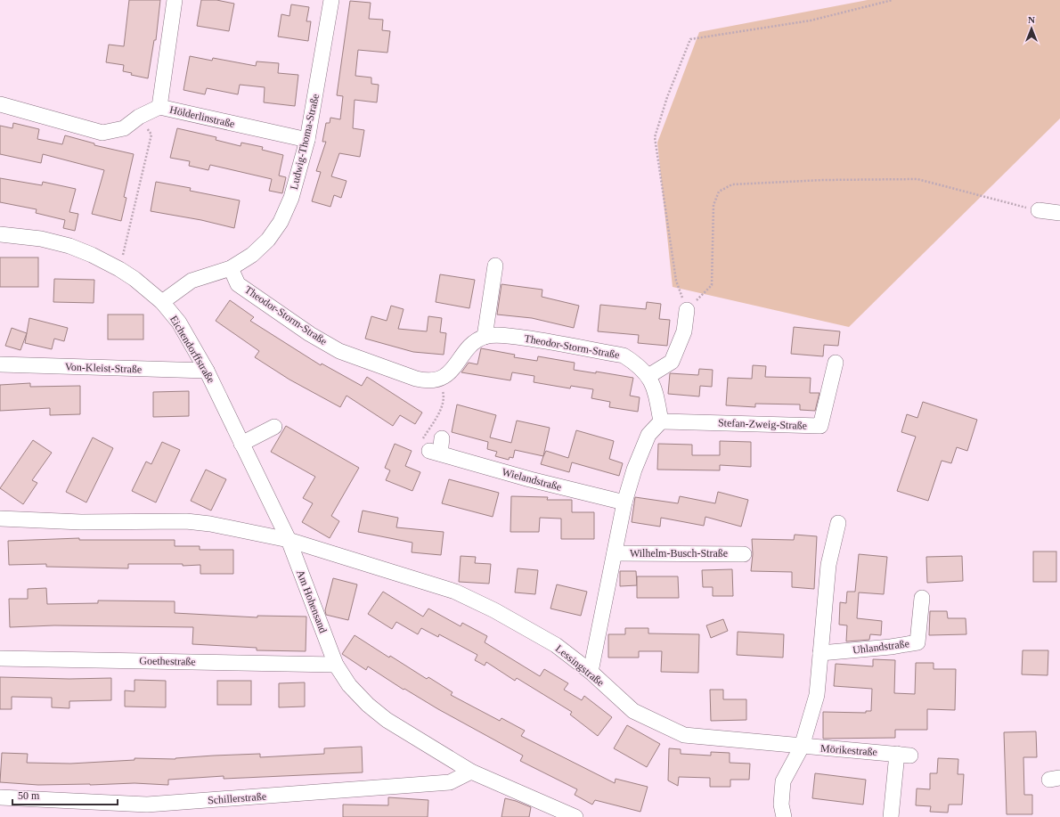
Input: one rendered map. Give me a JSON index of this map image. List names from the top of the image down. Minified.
{"streets":{"street":["Hölderlinstraße","Ludwig-Thoma-Straße","Theodor-Storm-Straße","Eichendorffstraße","Von-Kleist-Straße","Stefan-Zweig-Straße","Wielandstraße","Wilhelm-Busch-Straße","Am Hohensand","Uhlandstraße","Goethestraße","Lessingstraße","Mörikestraße","Schillerstraße"]},"crossings":[["Hölderlinstraße","Ludwig-Thoma-Straße"],["Ludwig-Thoma-Straße","Theodor-Storm-Straße"],["Ludwig-Thoma-Straße","Eichendorffstraße"],["Theodor-Storm-Straße","Stefan-Zweig-Straße"],["Eichendorffstraße","Von-Kleist-Straße"],["Eichendorffstraße","Am Hohensand"],["Eichendorffstraße","Lessingstraße"],["Am Hohensand","Goethestraße"],["Am Hohensand","Lessingstraße"],["Am Hohensand","Schillerstraße"],["Lessingstraße","Mörikestraße"]],"scale_bar":"50 m","north":"top"}
